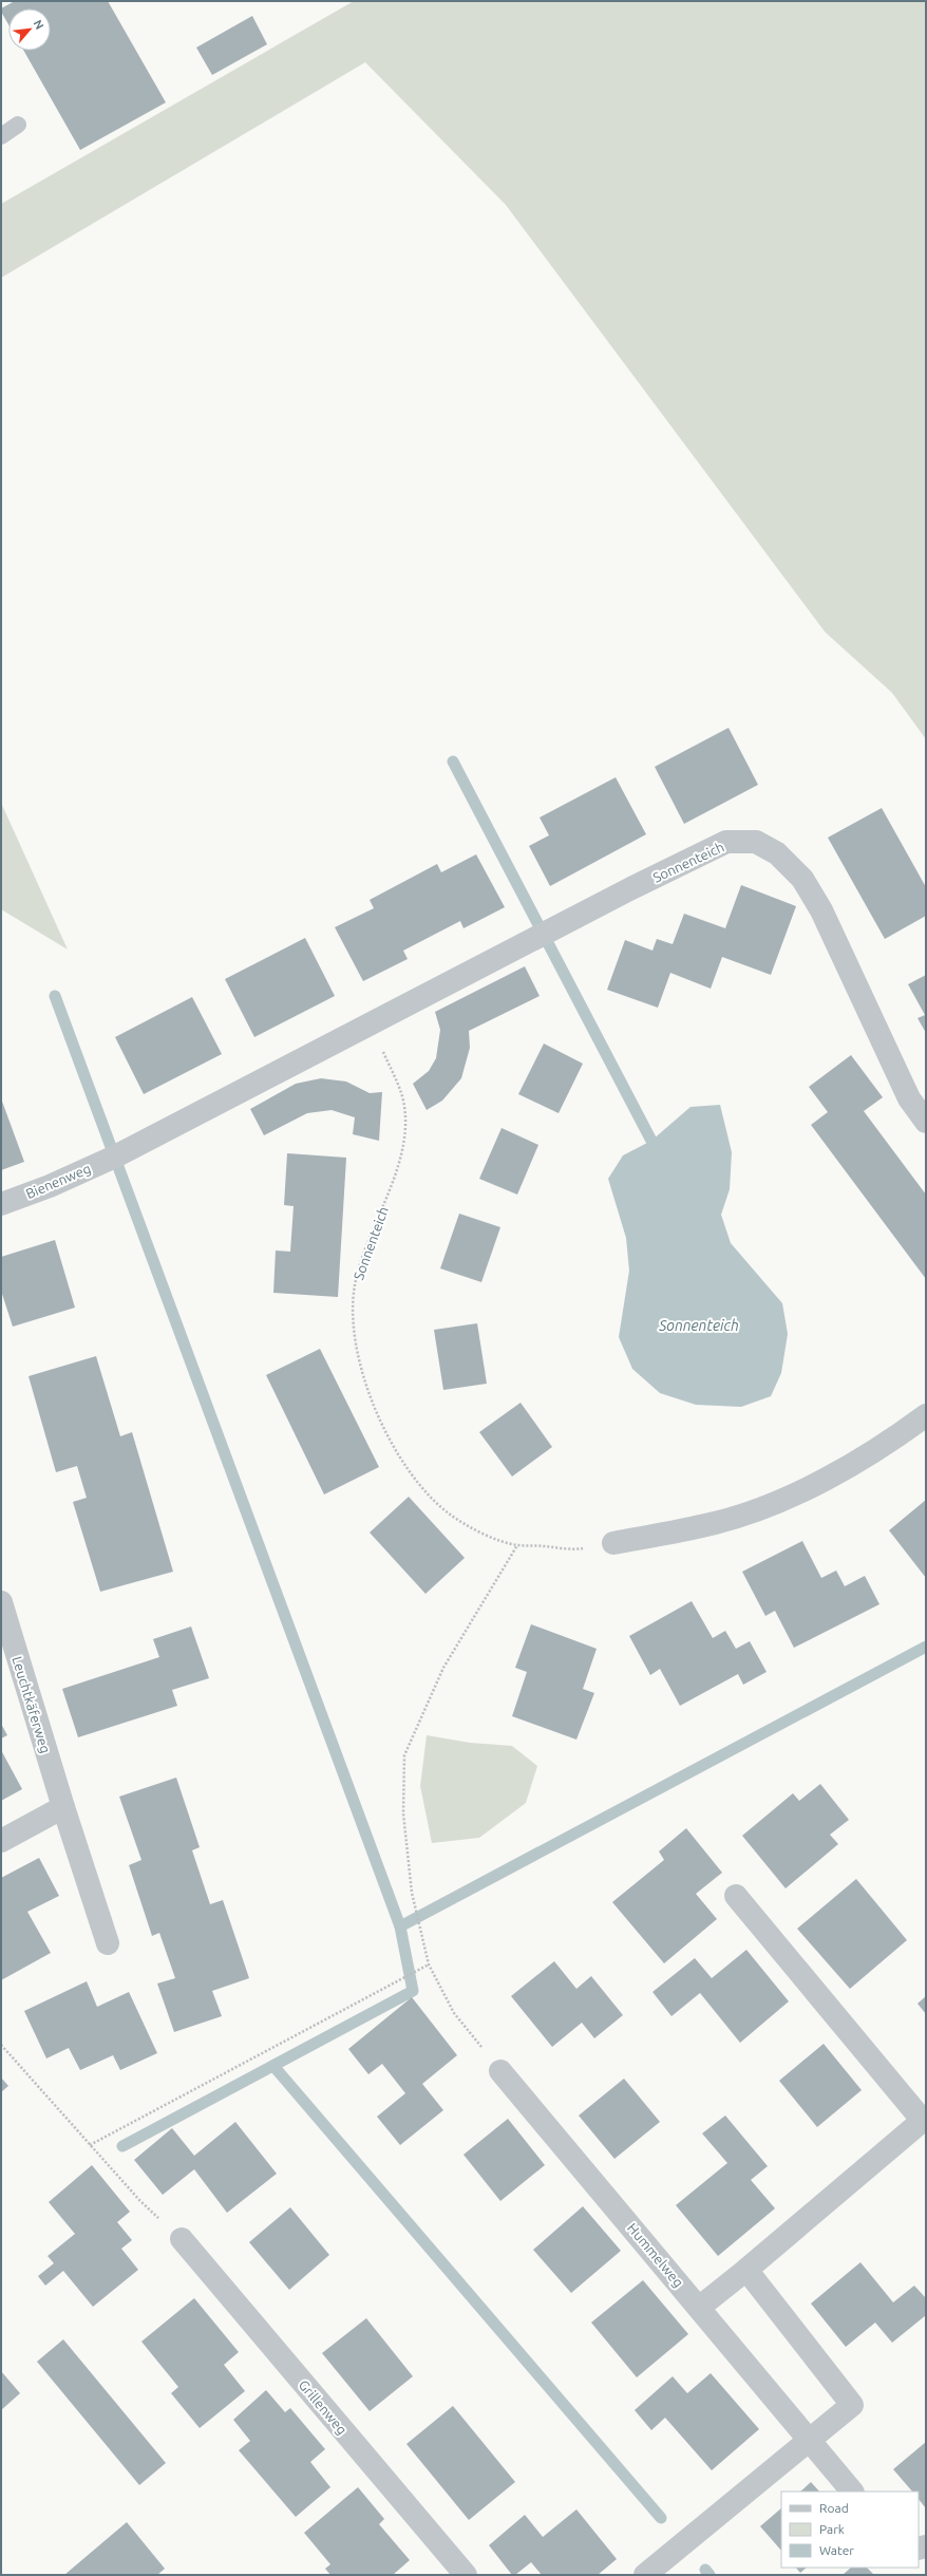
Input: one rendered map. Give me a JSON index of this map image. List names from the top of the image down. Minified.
{"streets":{"street":["Sonnenteich","Bienenweg","Leuchtkäferweg","Hummelweg","Grillenweg"]},"crossings":[["Sonnenteich","Bienenweg"]],"water":["Sonnenteich"],"legend":["Road","Park","Water"],"north":"top right"}
